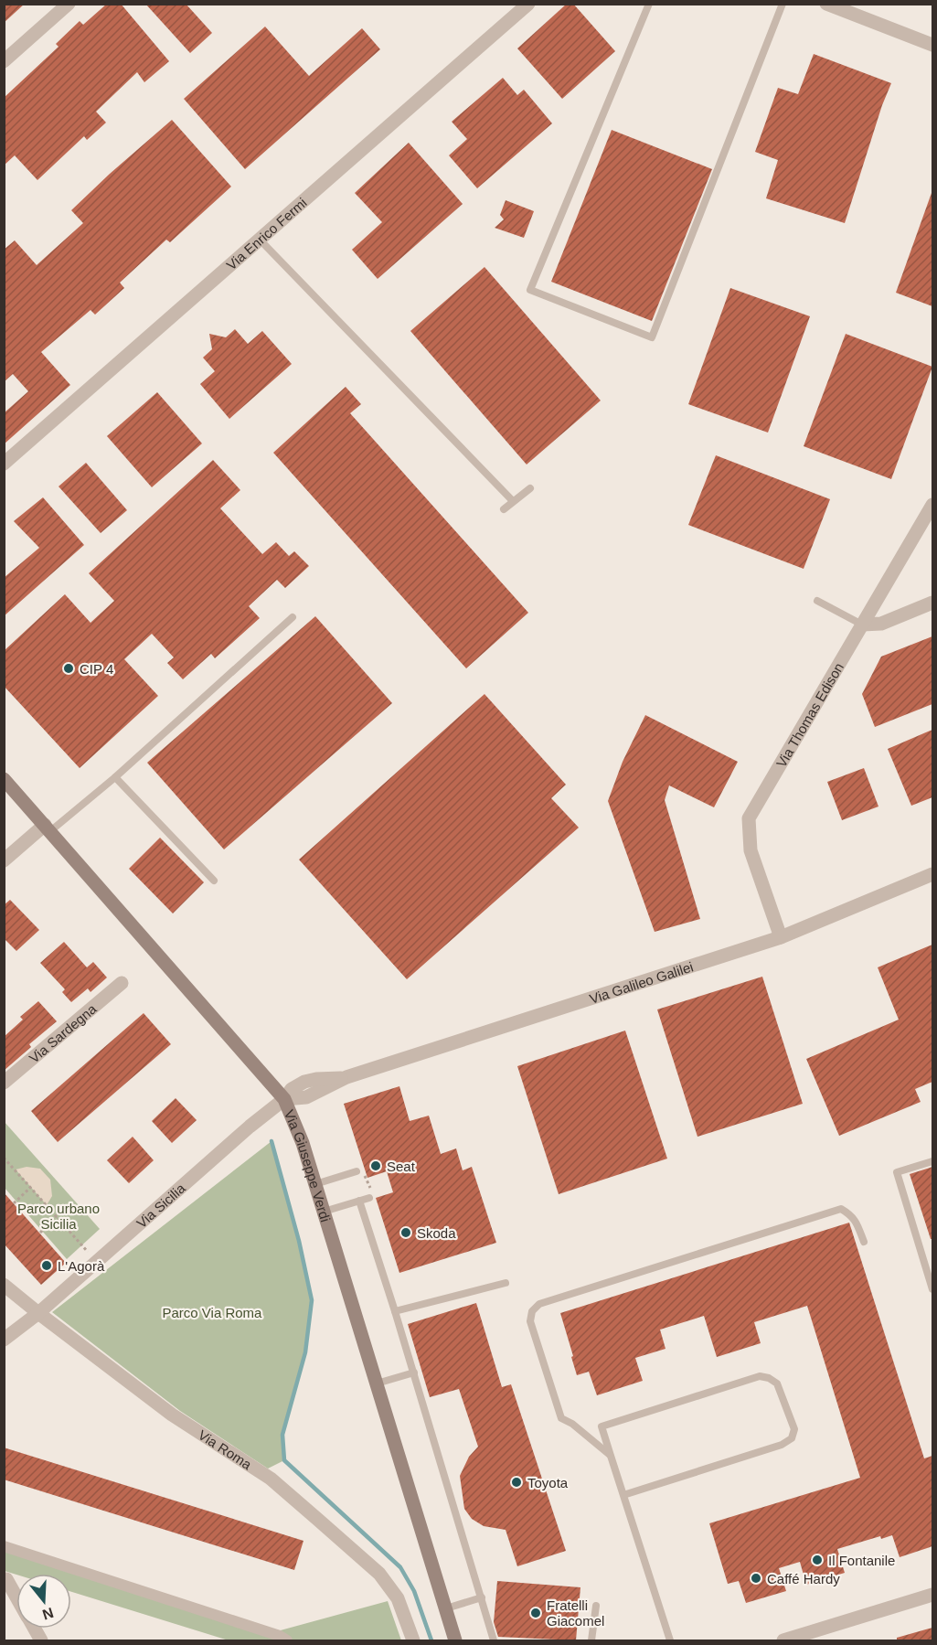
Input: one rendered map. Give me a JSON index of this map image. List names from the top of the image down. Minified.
{"streets":{"main road":["Via Giuseppe Verdi"],"street":["Via Enrico Fermi","Via Thomas Edison","Via Galileo Galilei","Via Sardegna","Via Sicilia","Via Roma"]},"crossings":[["Via Thomas Edison","Via Galileo Galilei"],["Via Galileo Galilei","Via Giuseppe Verdi"],["Via Galileo Galilei","Via Sicilia"],["Via Giuseppe Verdi","Via Sicilia"],["Via Sicilia","Via Roma"]],"parks":["Parco urbano Sicilia","Parco Via Roma"],"places":["CIP 4","Seat","Skoda","L'Agorà","Toyota","Il Fontanile","Caffé Hardy","Fratelli Giacomel"],"north":"bottom"}
